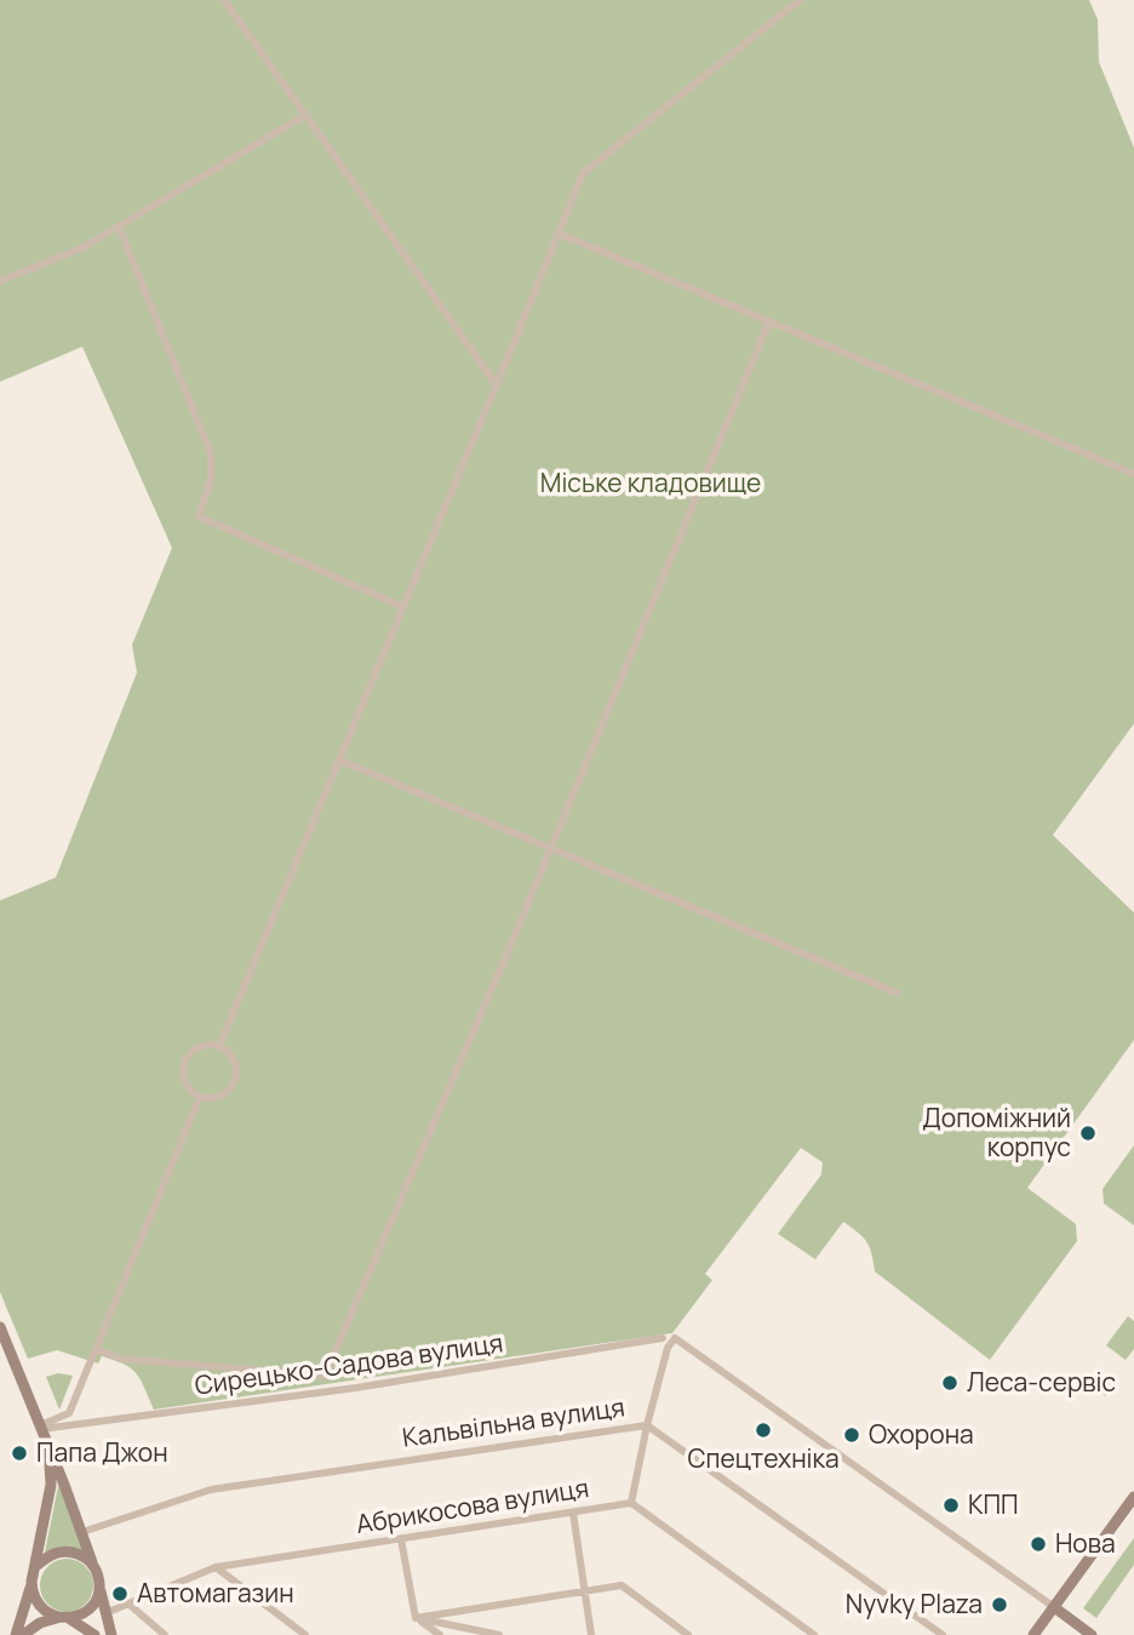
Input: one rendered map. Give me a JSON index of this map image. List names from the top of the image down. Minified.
{"streets":{"street":["Сирецько-Садова вулиця","Кальвільна вулиця","Абрикосова вулиця"]},"parks":["Міське кладовище"],"places":["Допоміжний корпус","Леса-сервіс","Спецтехніка","Охорона","Папа Джон","КПП","Нова","Автомагазин","Nyvky Plaza"]}
